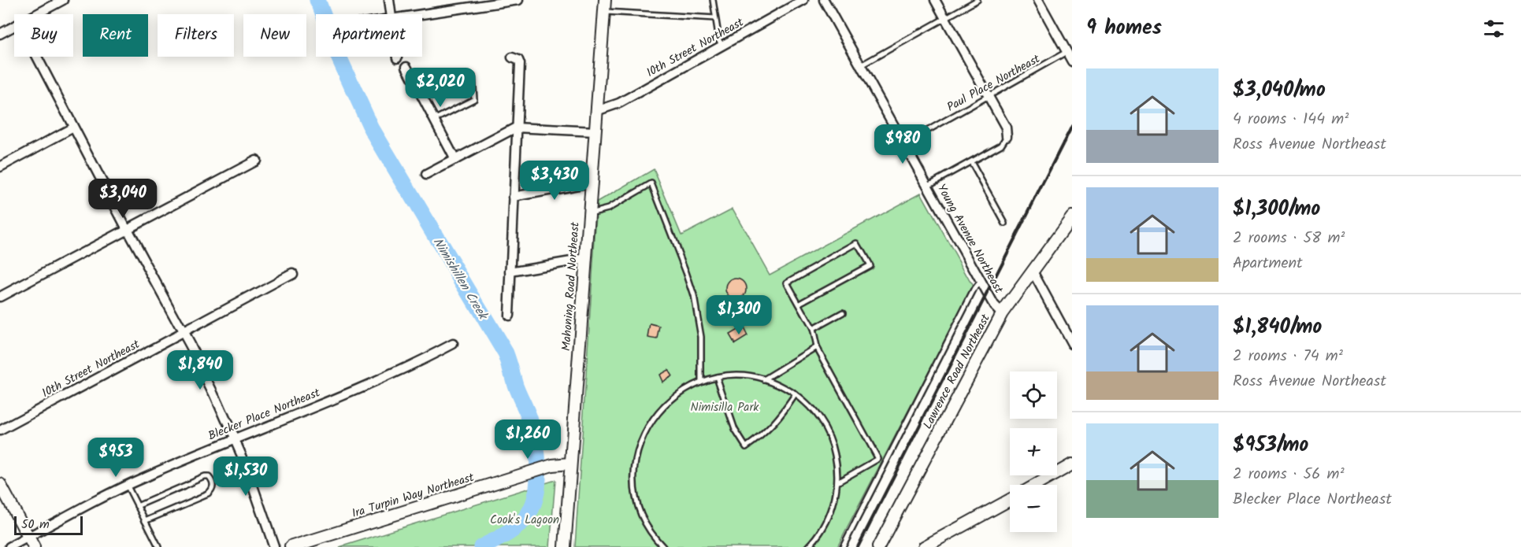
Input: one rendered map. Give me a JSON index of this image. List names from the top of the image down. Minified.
{"streets":{"street":["10th Street Northeast","Young Avenue Northeast","Mahoning Road Northeast","Lawrence Road Northeast","Blecker Place Northeast","Ira Turpin Way Northeast"],"lane":["Paul Place Northeast"]},"crossings":[["10th Street Northeast","Mahoning Road Northeast"],["Paul Place Northeast","Young Avenue Northeast"],["Young Avenue Northeast","Lawrence Road Northeast"],["Mahoning Road Northeast","Ira Turpin Way Northeast"]],"water":["Nimishillen Creek"],"parks":["Nimisilla Park","Cook's Lagoon"],"scale_bar":"50 m","page":{"heading":"9 homes","chip":["Buy","Rent","Filters","New","Apartment"],"list":[{"name":"$3,040/mo","note":"4 rooms · 144 m² · Ross Avenue Northeast"},{"name":"$1,300/mo","note":"2 rooms · 58 m² · Apartment"},{"name":"$1,840/mo","note":"2 rooms · 74 m² · Ross Avenue Northeast"},{"name":"$953/mo","note":"2 rooms · 56 m² · Blecker Place Northeast"}],"price":["$2,020","$980","$3,430","$3,040","$1,300","$1,840","$1,260","$953","$1,530"],"map_buttons":["+","−"],"scale":"50 m"}}
